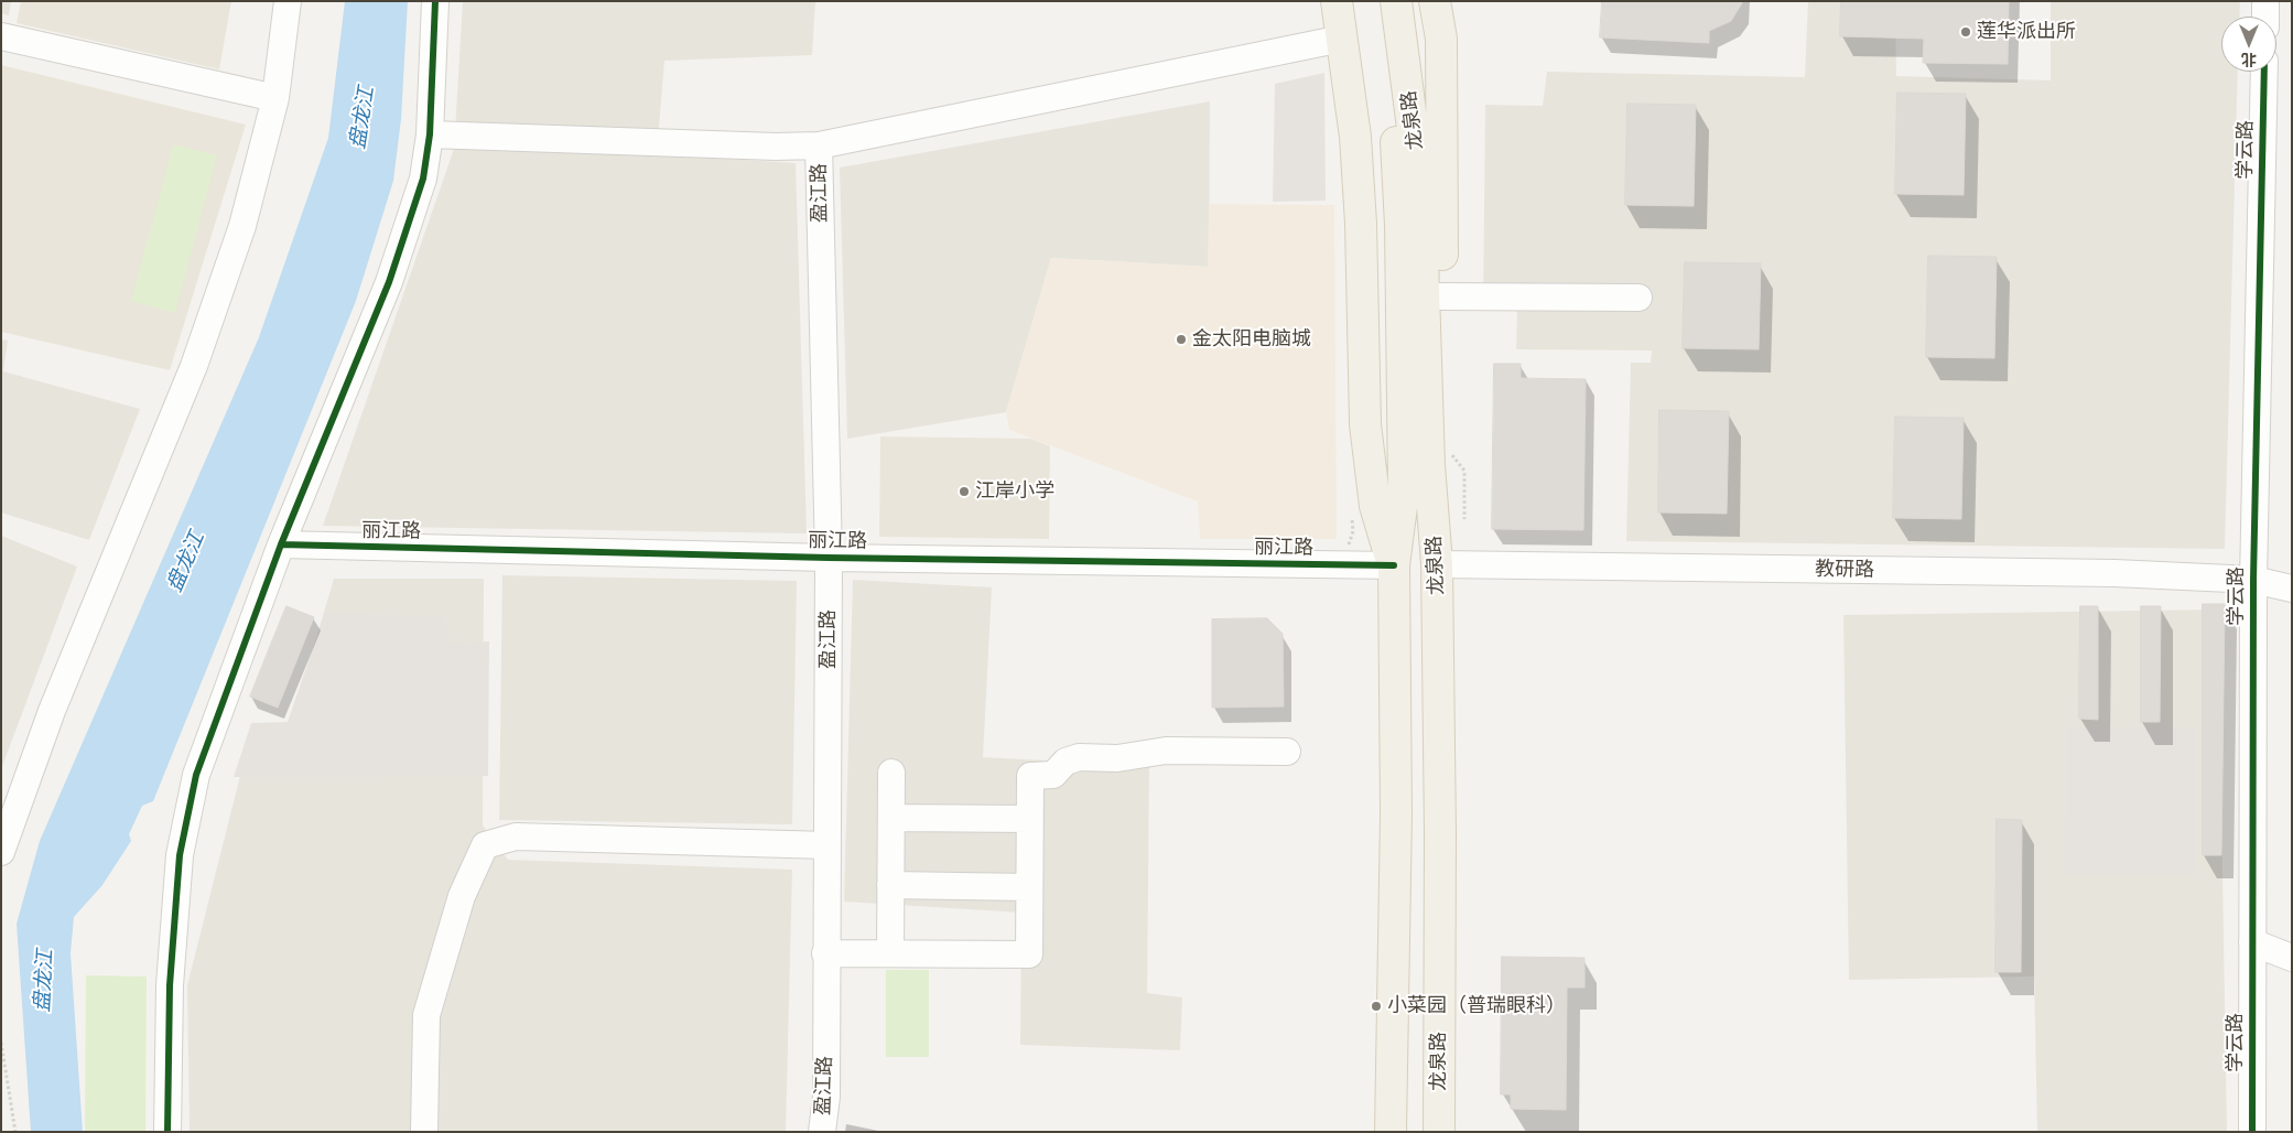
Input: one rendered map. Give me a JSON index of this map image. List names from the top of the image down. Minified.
{"streets":{"main road":["龙泉路"],"street":["学云路","盈江路","丽江路","教研路"]},"crossings":[["龙泉路","丽江路"],["龙泉路","教研路"],["学云路","教研路"],["盈江路","丽江路"]],"water":["盘龙江"],"places":["莲华派出所","金太阳电脑城","江岸小学","小菜园（普瑞眼科）"],"north":"bottom"}
